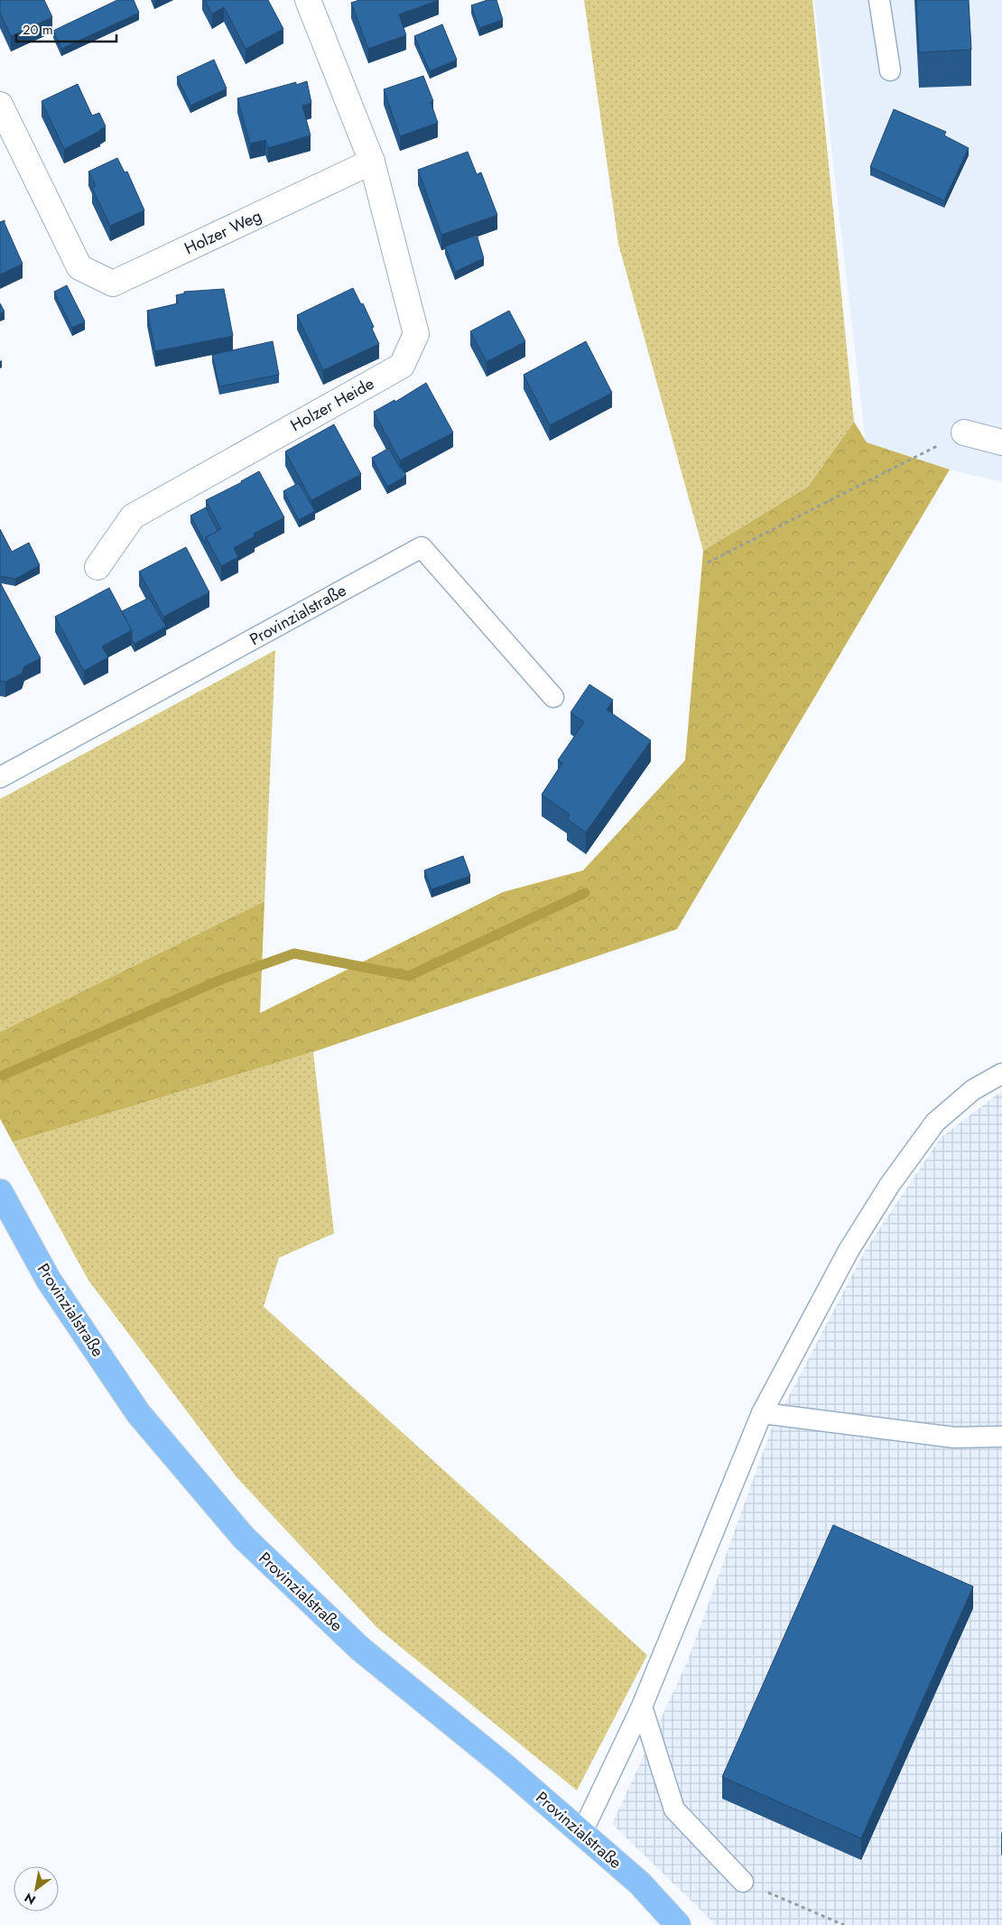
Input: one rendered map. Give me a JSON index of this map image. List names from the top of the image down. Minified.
{"streets":{"main road":["Provinzialstraße"],"street":["Holzer Weg","Holzer Heide"]},"crossings":[["Holzer Weg","Holzer Heide"]],"scale_bar":"20 m","north":"bottom left"}
